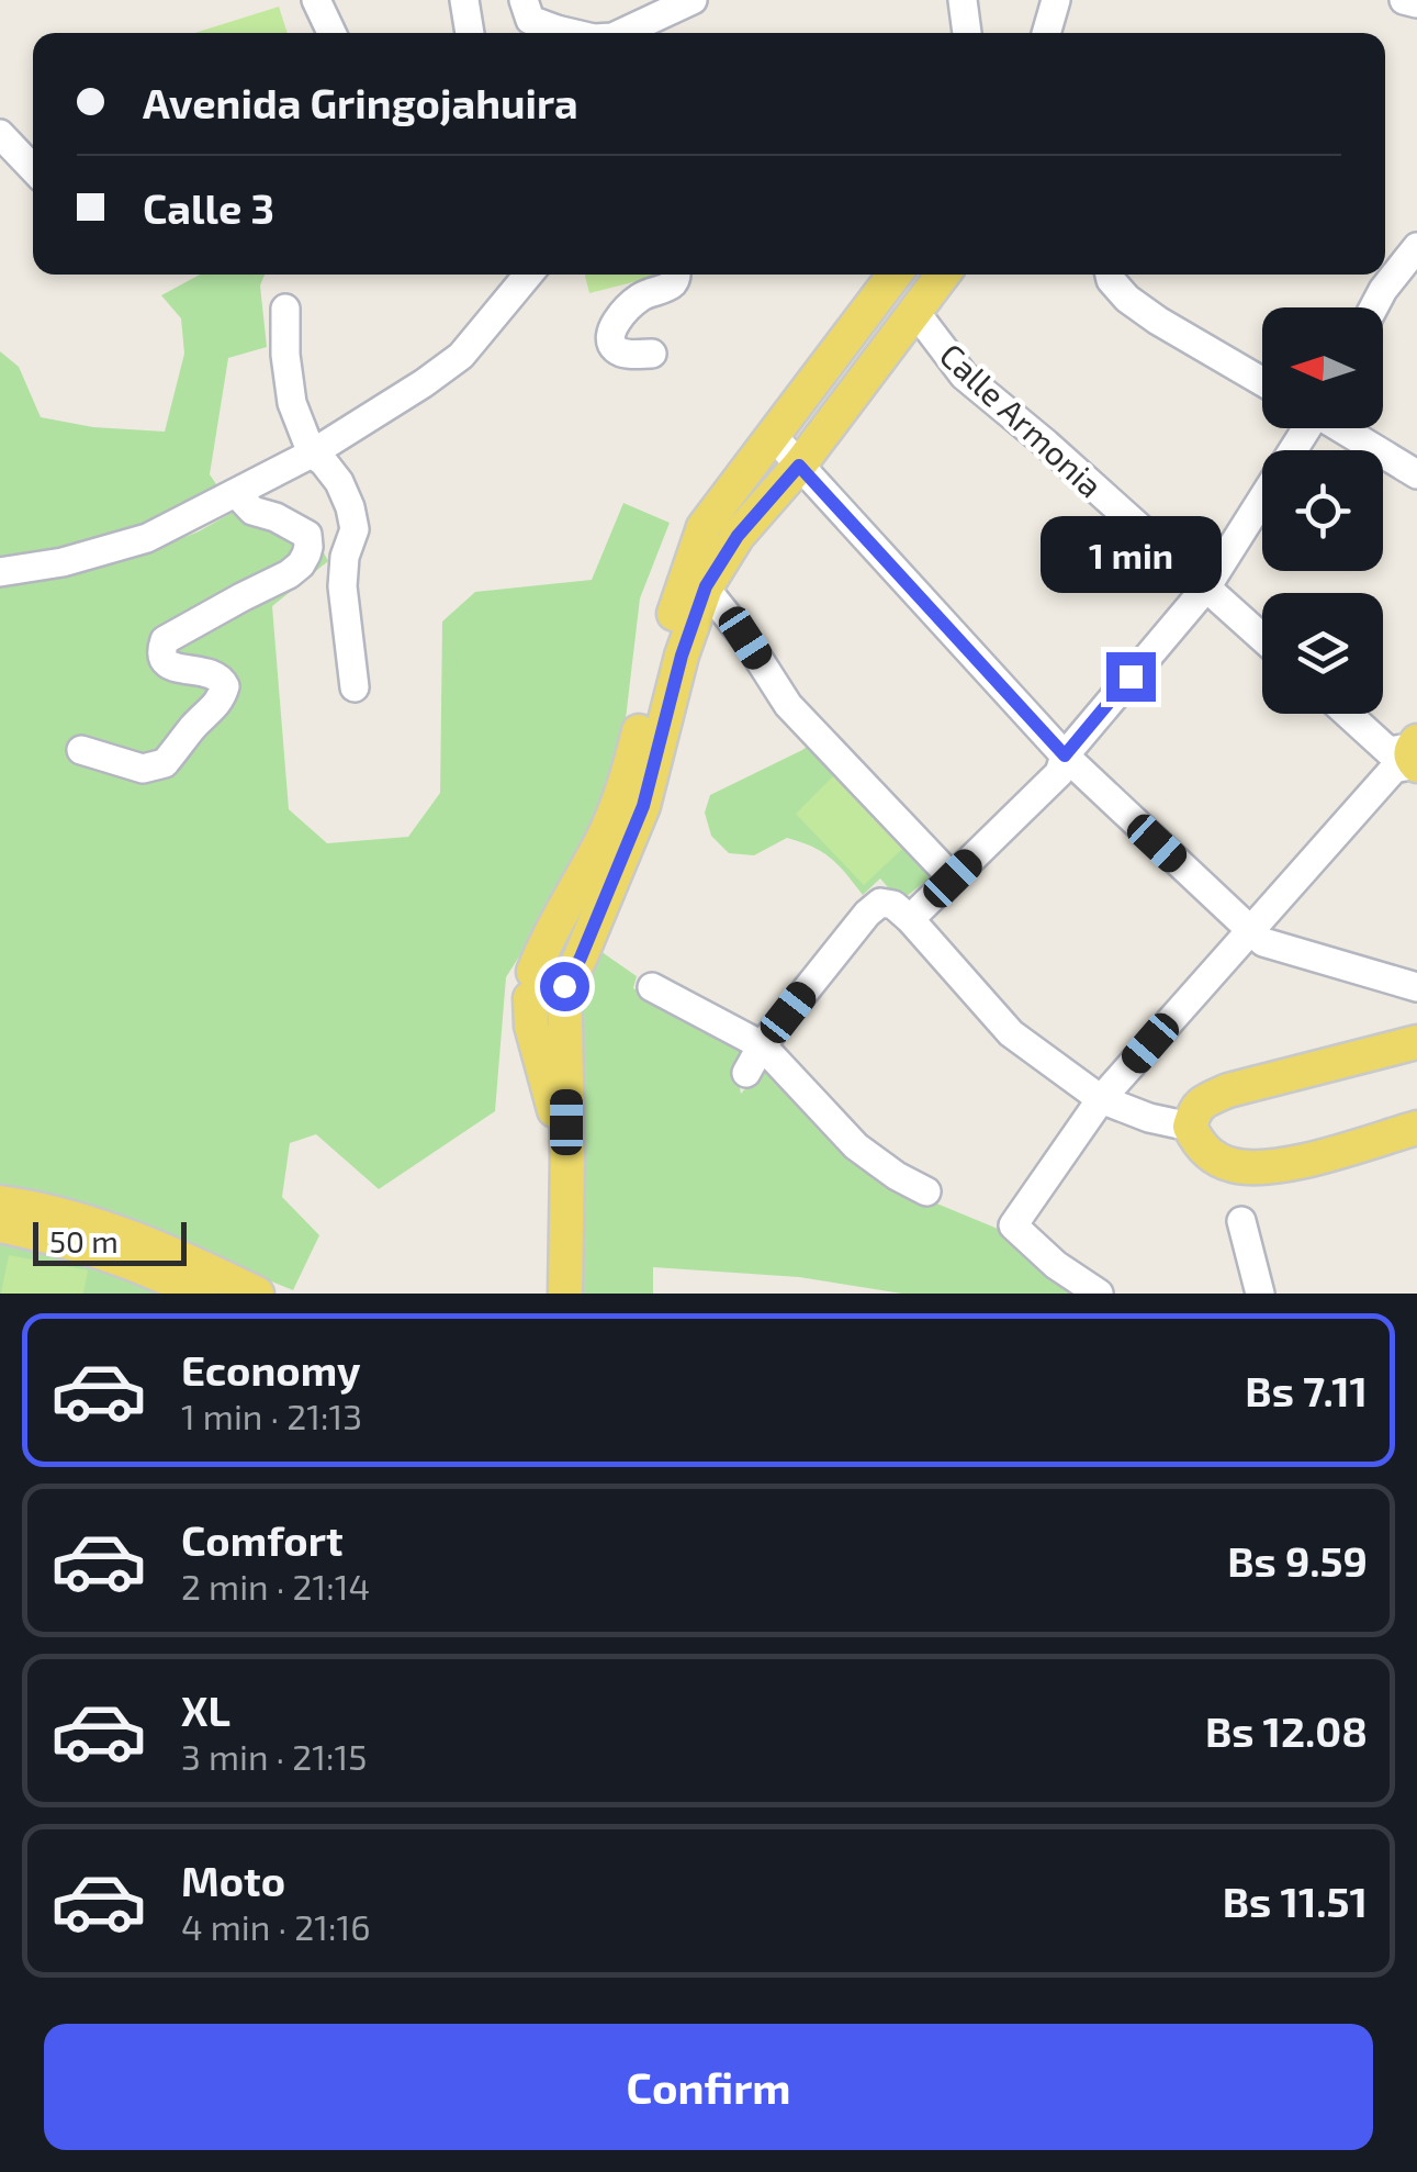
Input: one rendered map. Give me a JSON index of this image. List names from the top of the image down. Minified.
{"streets":{"street":["Calle Armonia"]},"scale_bar":"50 m","north":"left","page":{"banner":["Avenida Gringojahuira","Calle 3"],"bubble":"1 min","scale":"50 m","list":[{"name":"Economy","note":"1 min · 21:13","value":"Bs 7.11"},{"name":"Comfort","note":"2 min · 21:14","value":"Bs 9.59"},{"name":"XL","note":"3 min · 21:15","value":"Bs 12.08"},{"name":"Moto","note":"4 min · 21:16","value":"Bs 11.51"}],"buttons":"Confirm"}}
